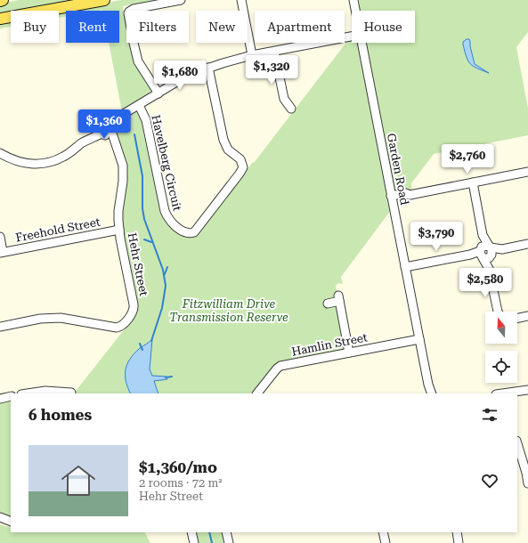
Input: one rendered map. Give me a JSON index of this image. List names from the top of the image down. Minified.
{"streets":{"street":["Havelberg Circuit","Garden Road","Freehold Street","Hehr Street","Hamlin Street"]},"crossings":[["Garden Road","Hamlin Street"],["Freehold Street","Hehr Street"]],"parks":["Fitzwilliam Drive Transmission Reserve"],"north":"top","page":{"chip":["Buy","Rent","Filters","New","Apartment","House"],"price":["$1,320","$1,680","$1,360","$2,760","$3,790","$2,580"],"heading":"6 homes","list":[{"name":"$1,360/mo","note":"2 rooms · 72 m² · Hehr Street"}]}}
